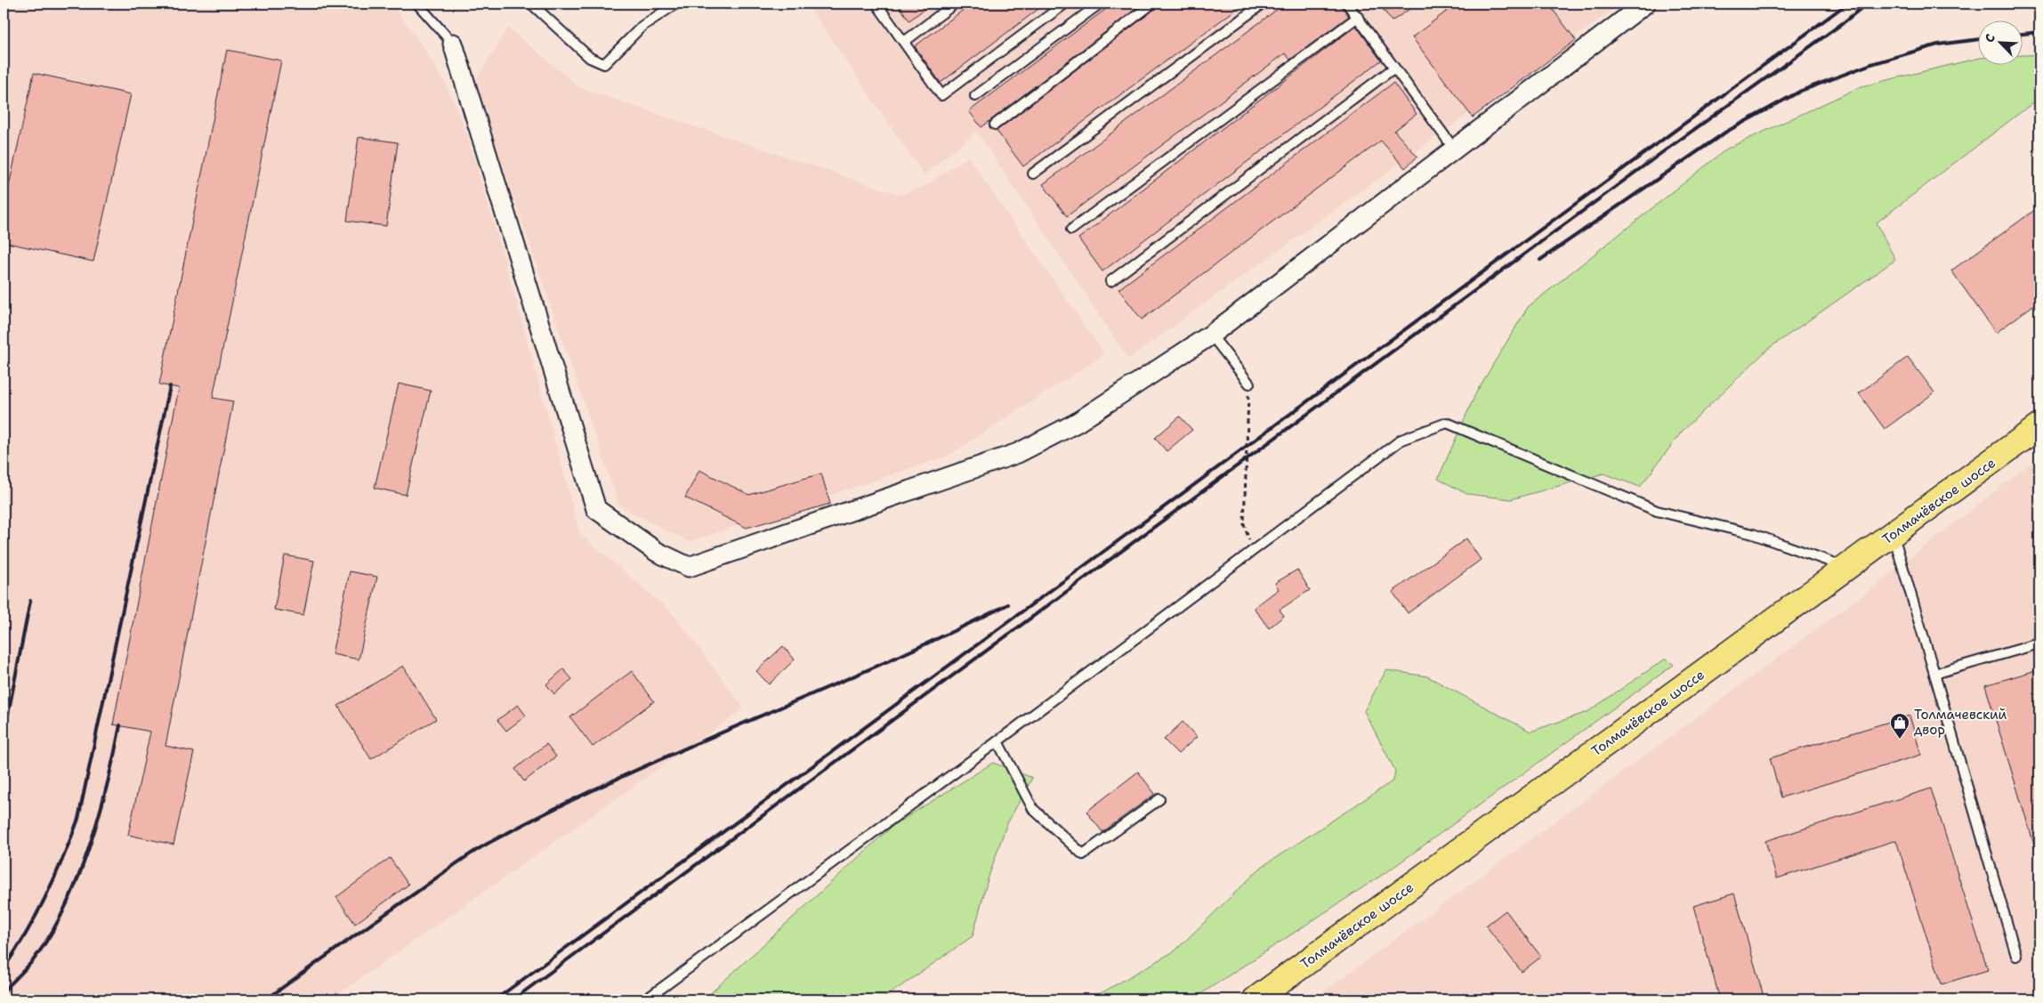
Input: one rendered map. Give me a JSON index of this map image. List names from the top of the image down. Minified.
{"streets":{"main road":["Толмачёвское шоссе"]},"places":{"shop":["Толмачевский двор"]},"north":"top left"}
